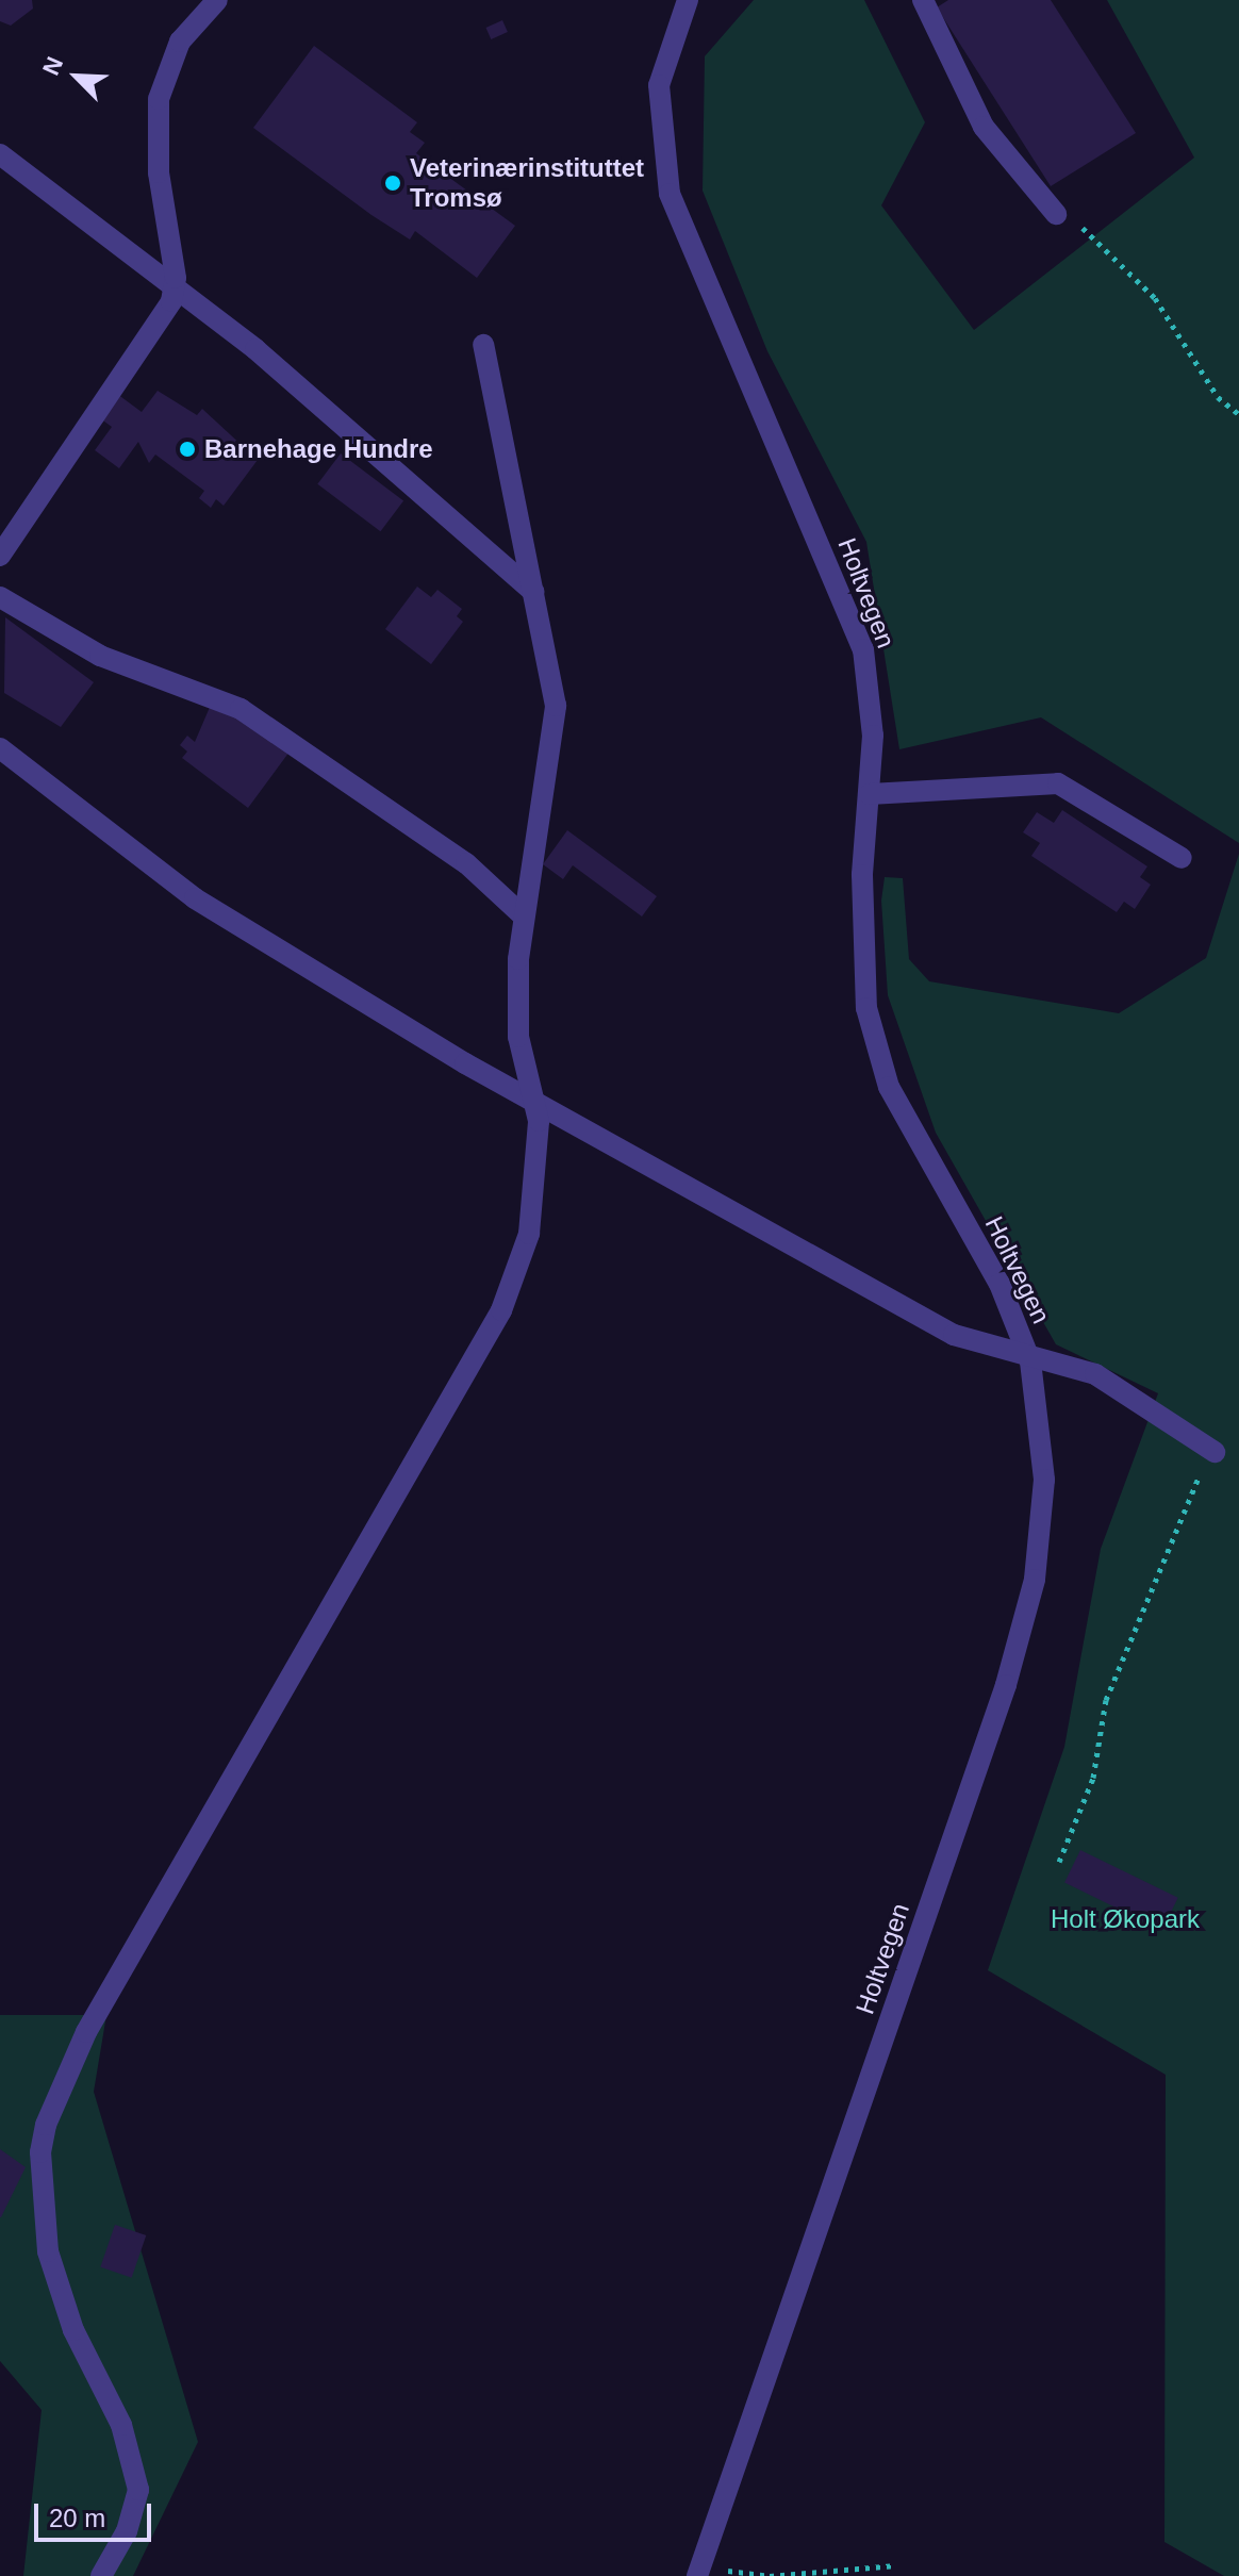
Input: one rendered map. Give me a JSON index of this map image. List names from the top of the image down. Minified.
{"streets":{"street":["Holtvegen"]},"parks":["Holt Økopark"],"places":["Veterinærinstituttet Tromsø","Barnehage Hundre"],"scale_bar":"20 m","north":"top left"}
